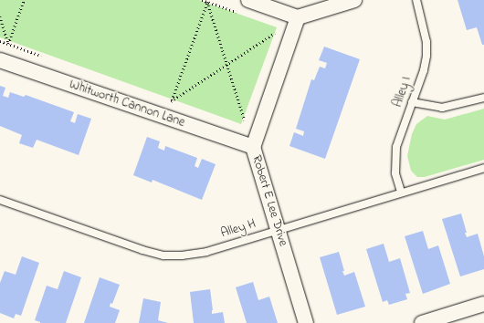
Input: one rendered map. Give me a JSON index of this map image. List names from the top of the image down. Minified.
{"streets":{"street":["Whitworth Cannon Lane","Robert E Lee Drive"],"lane":["Alley I","Alley H"]},"crossings":[["Alley I","Alley H"],["Whitworth Cannon Lane","Robert E Lee Drive"],["Robert E Lee Drive","Alley H"]]}
